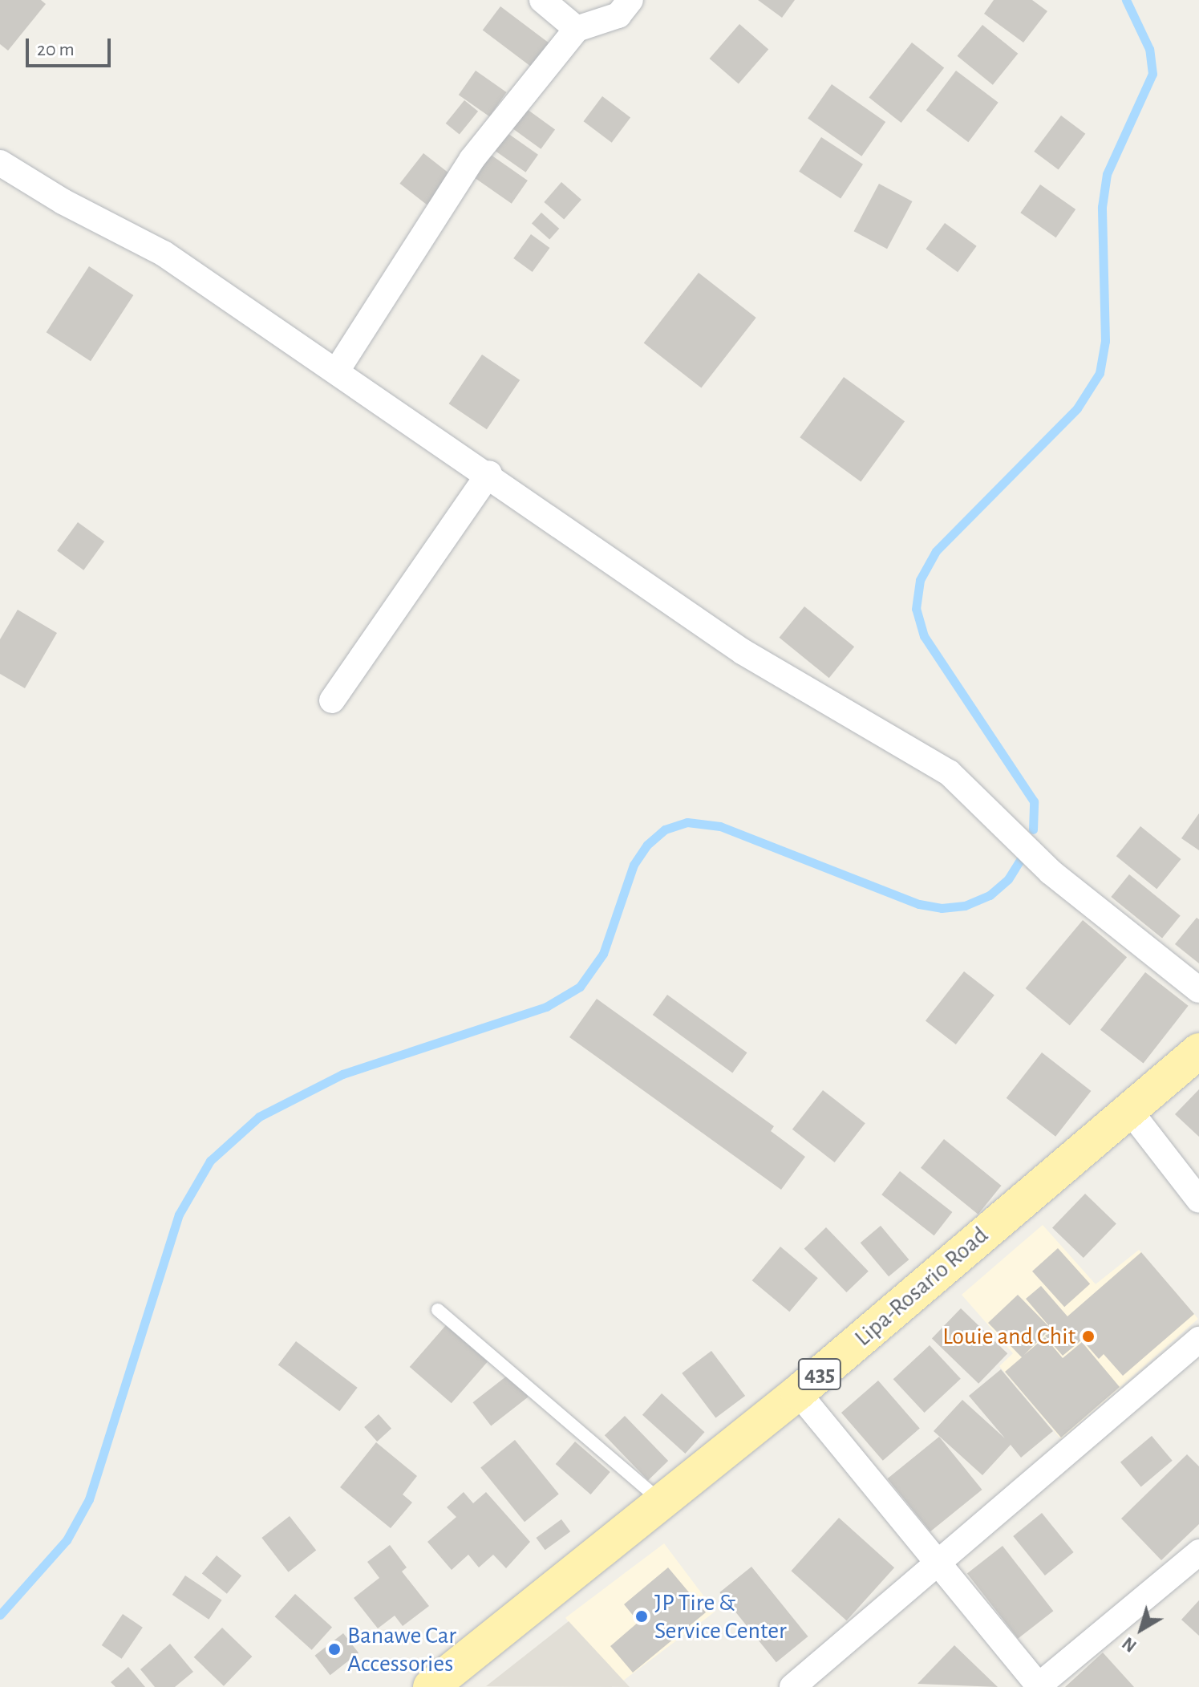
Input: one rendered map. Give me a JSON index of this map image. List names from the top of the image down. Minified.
{"streets":{"main road":["Lipa-Rosario Road","435"]},"places":["Louie and Chit","JP Tire & Service Center","Banawe Car Accessories"],"scale_bar":"20 m","north":"bottom left"}
